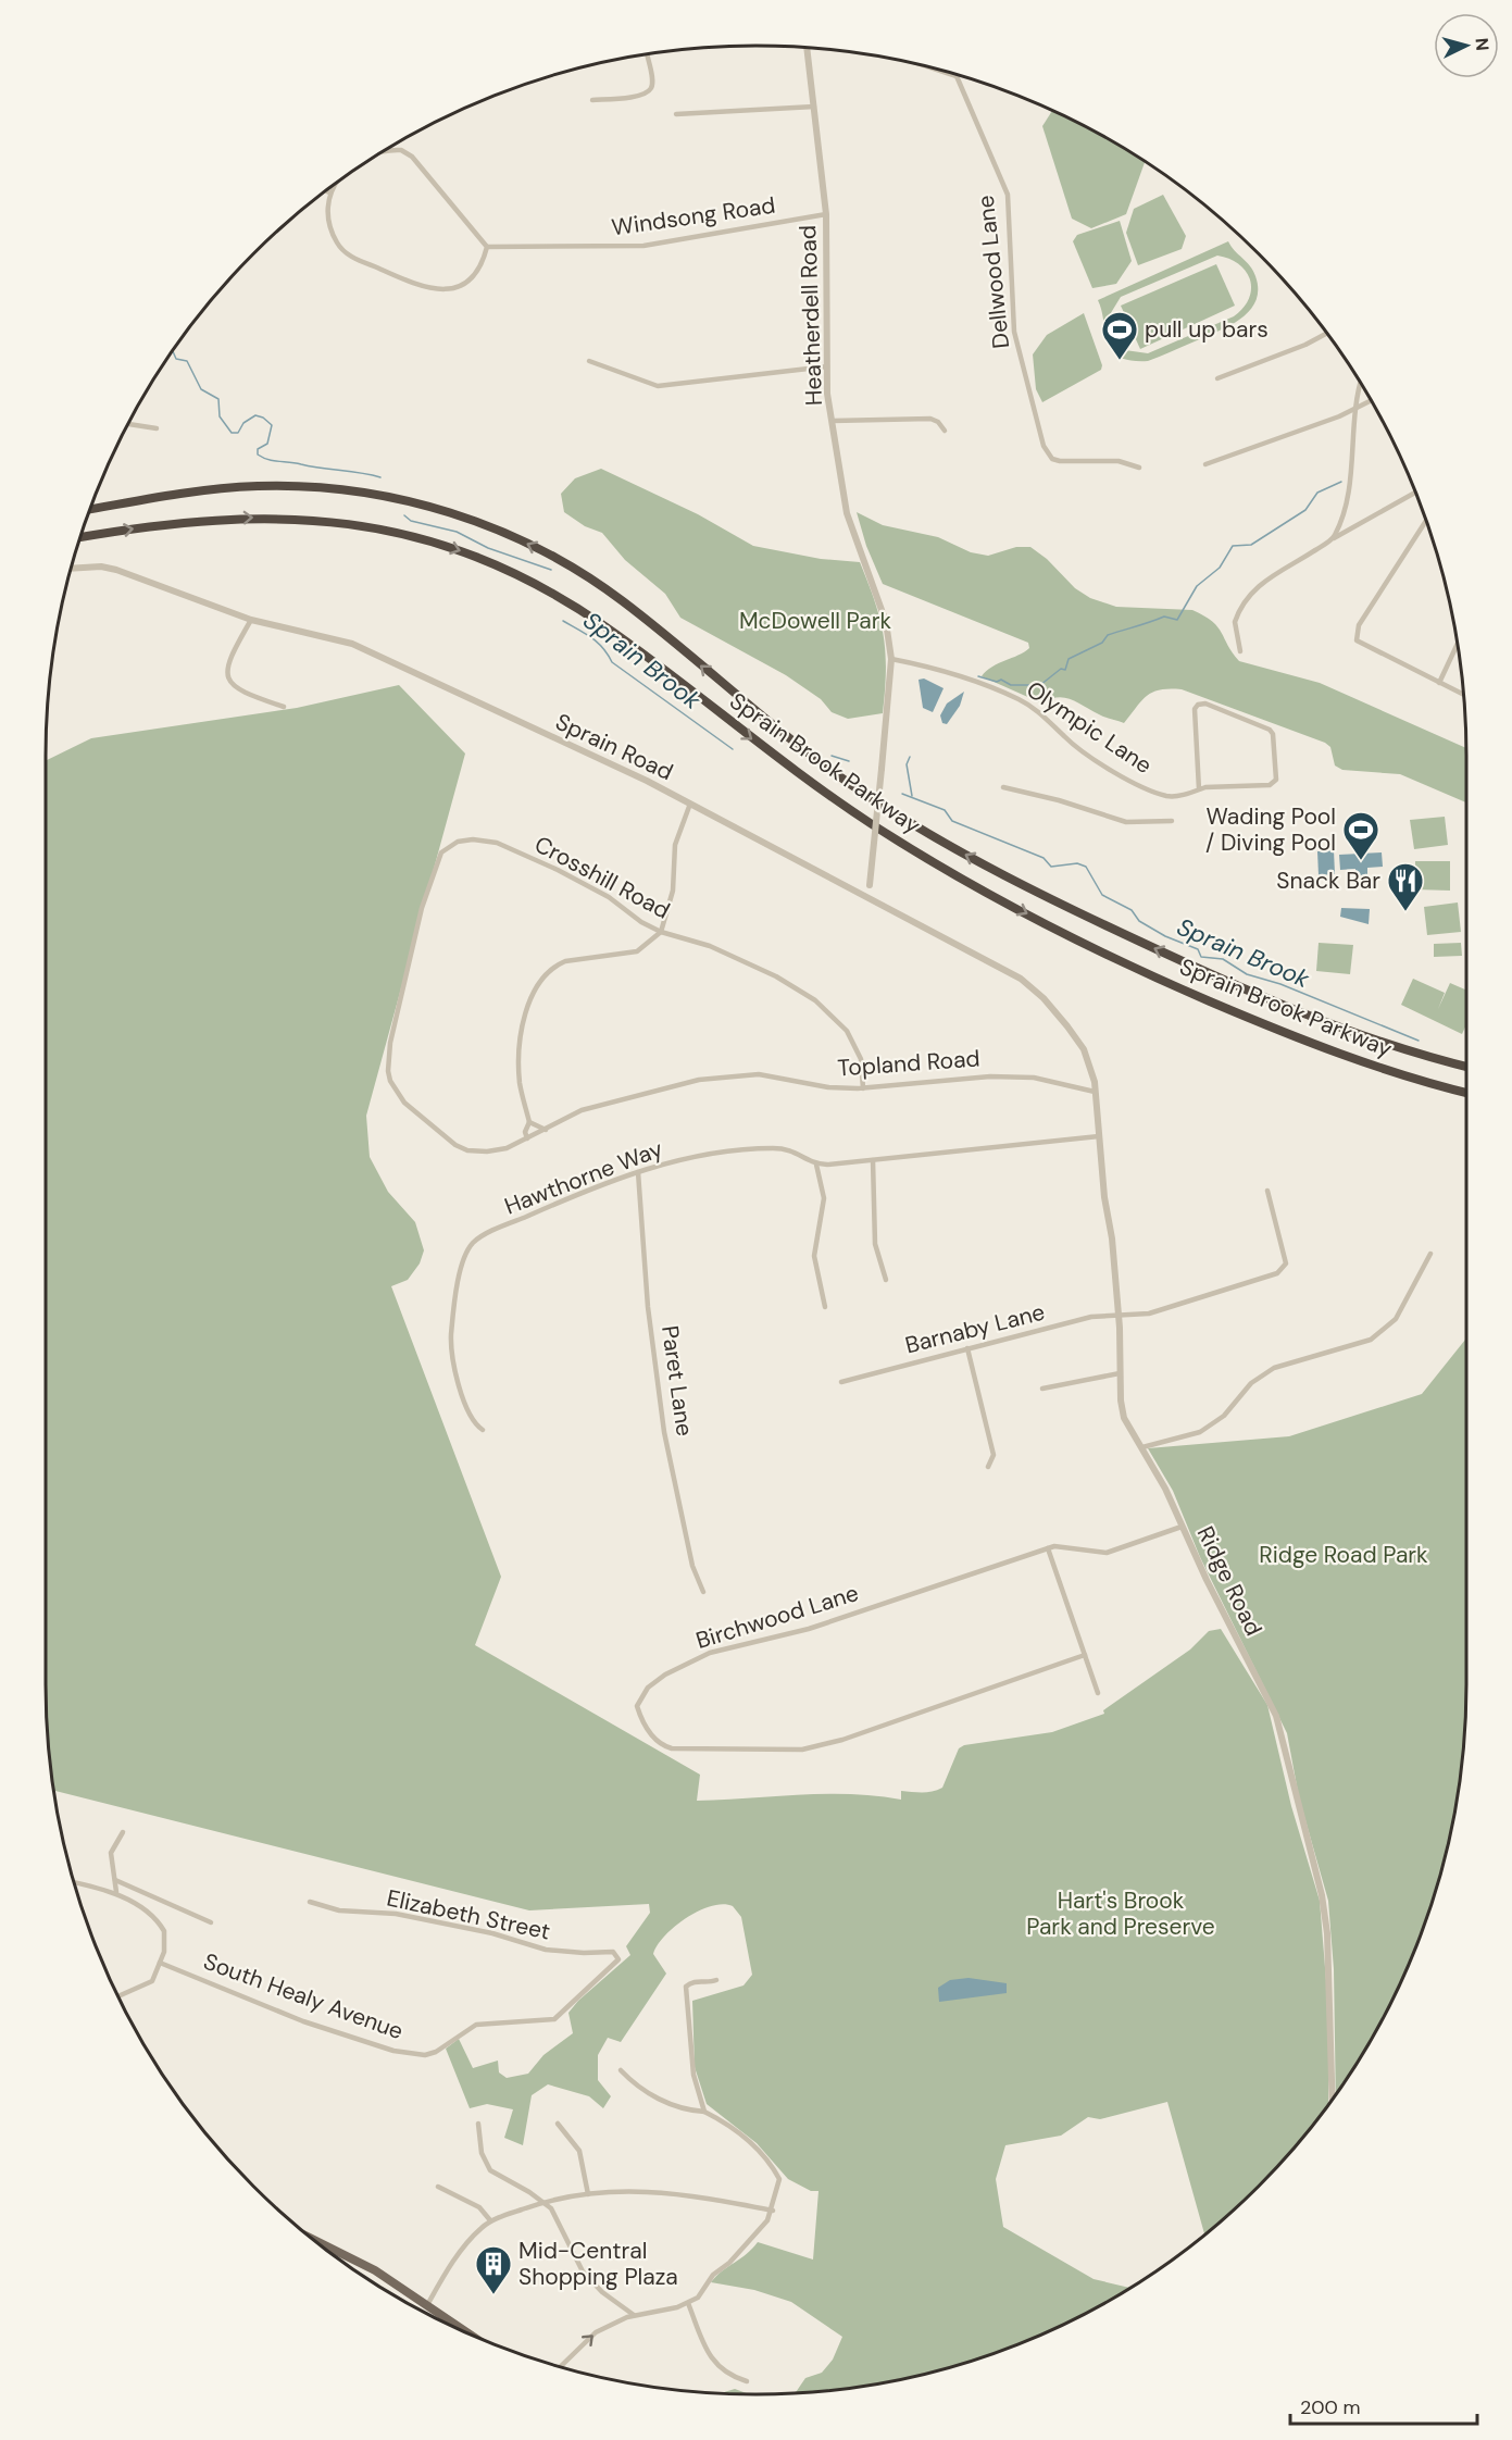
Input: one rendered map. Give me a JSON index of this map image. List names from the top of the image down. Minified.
{"streets":{"highway":["Sprain Brook Parkway"],"street":["Windsong Road","Dellwood Lane","Heatherdell Road","Olympic Lane","Sprain Road","Crosshill Road","Topland Road","Hawthorne Way","Barnaby Lane","Paret Lane","Ridge Road","Birchwood Lane","Elizabeth Street","South Healy Avenue"]},"crossings":[["Windsong Road","Heatherdell Road"],["Heatherdell Road","Olympic Lane"],["Heatherdell Road","Sprain Road"],["Sprain Road","Ridge Road"],["Crosshill Road","Topland Road"],["Topland Road","Ridge Road"],["Hawthorne Way","Paret Lane"],["Barnaby Lane","Ridge Road"],["Ridge Road","Birchwood Lane"],["Elizabeth Street","South Healy Avenue"]],"water":["Sprain Brook"],"parks":["McDowell Park","Ridge Road Park","Hart's Brook Park and Preserve"],"places":{"sports":["pull up bars","Wading Pool / Diving Pool"],"restaurant":["Snack Bar"],"building":["Mid-Central Shopping Plaza"]},"scale_bar":"200 m","north":"right"}
